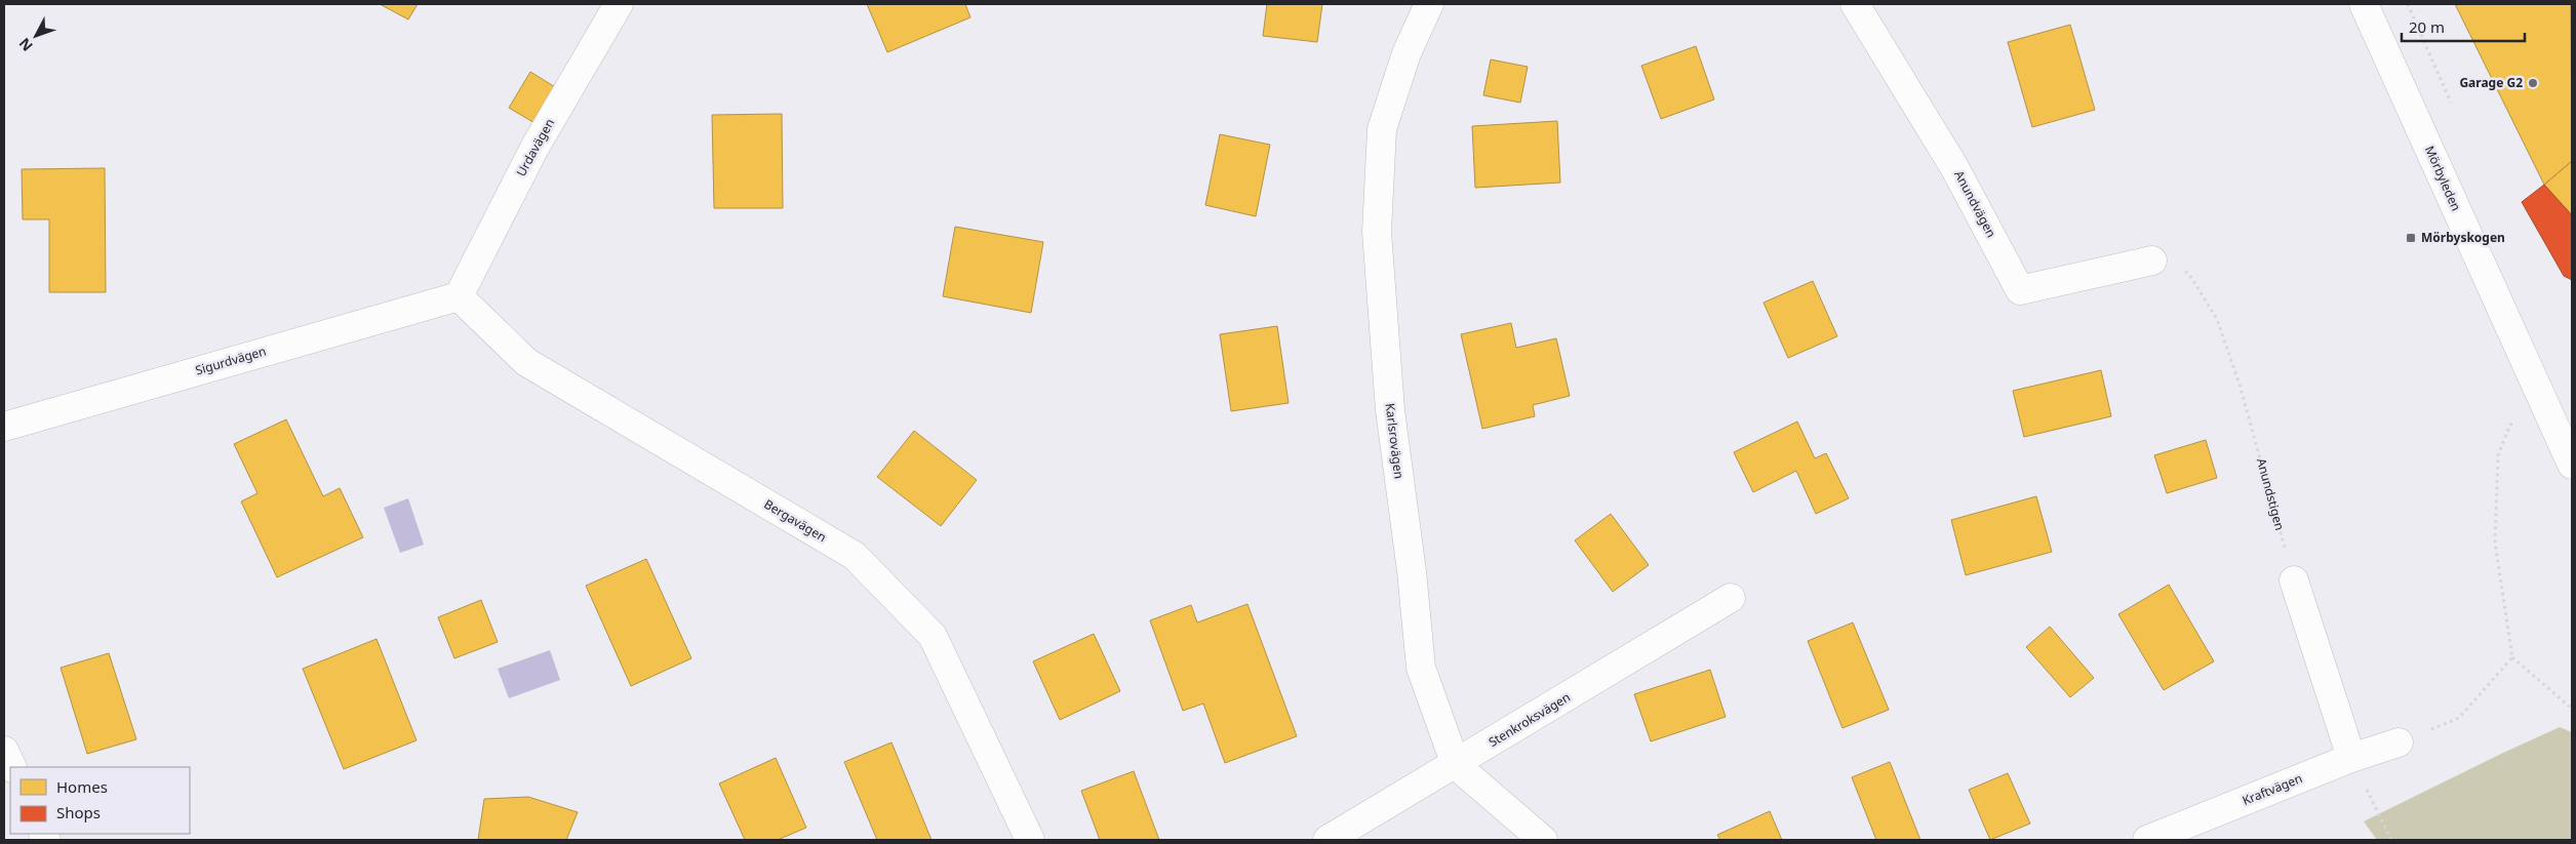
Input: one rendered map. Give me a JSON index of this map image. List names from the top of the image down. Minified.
{"streets":{"street":["Urdavägen","Mörbyleden","Anundvägen","Sigurdvägen","Karlsrovägen","Bergavägen","Stenkroksvägen","Kraftvägen"],"path":["Anundstigen"]},"crossings":[["Urdavägen","Sigurdvägen"],["Urdavägen","Bergavägen"],["Anundvägen","Anundstigen"],["Sigurdvägen","Bergavägen"],["Karlsrovägen","Stenkroksvägen"]],"places":{"other":["Garage G2"],"transit":["Mörbyskogen"]},"legend":["Homes","Shops"],"scale_bar":"20 m","north":"bottom left"}
